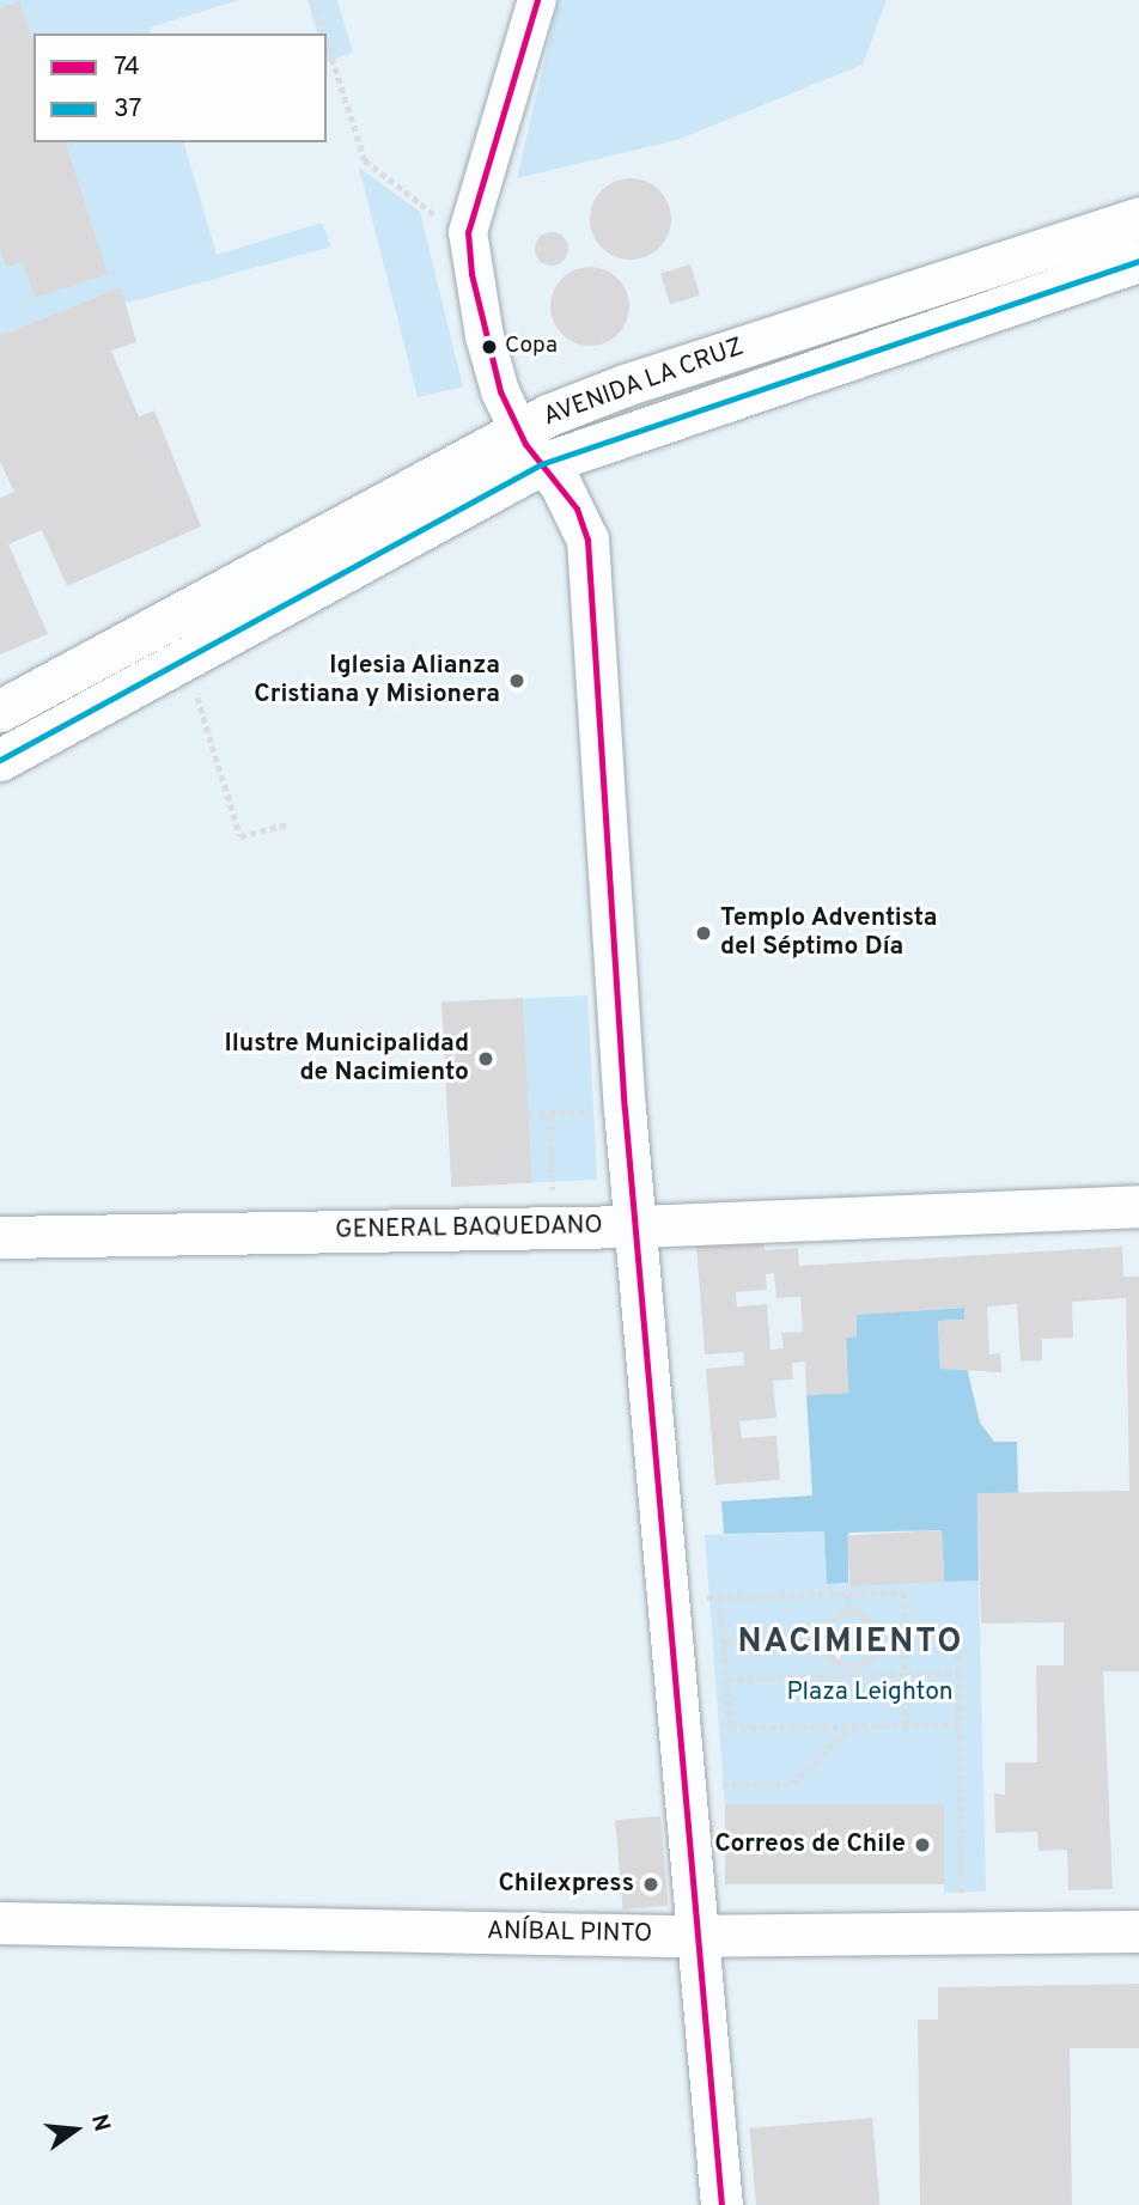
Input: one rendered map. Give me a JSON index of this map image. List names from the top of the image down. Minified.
{"streets":{"main road":["AVENIDA LA CRUZ","GENERAL BAQUEDANO","ANÍBAL PINTO"]},"districts":["NACIMIENTO"],"parks":["Plaza Leighton"],"places":["Copa","Iglesia Alianza Cristiana y Misionera","Templo Adventista del Séptimo Día","Ilustre Municipalidad de Nacimiento","Correos de Chile","Chilexpress"],"lines":["transit line 74","transit line 37"],"legend":["74","37"],"north":"right"}
